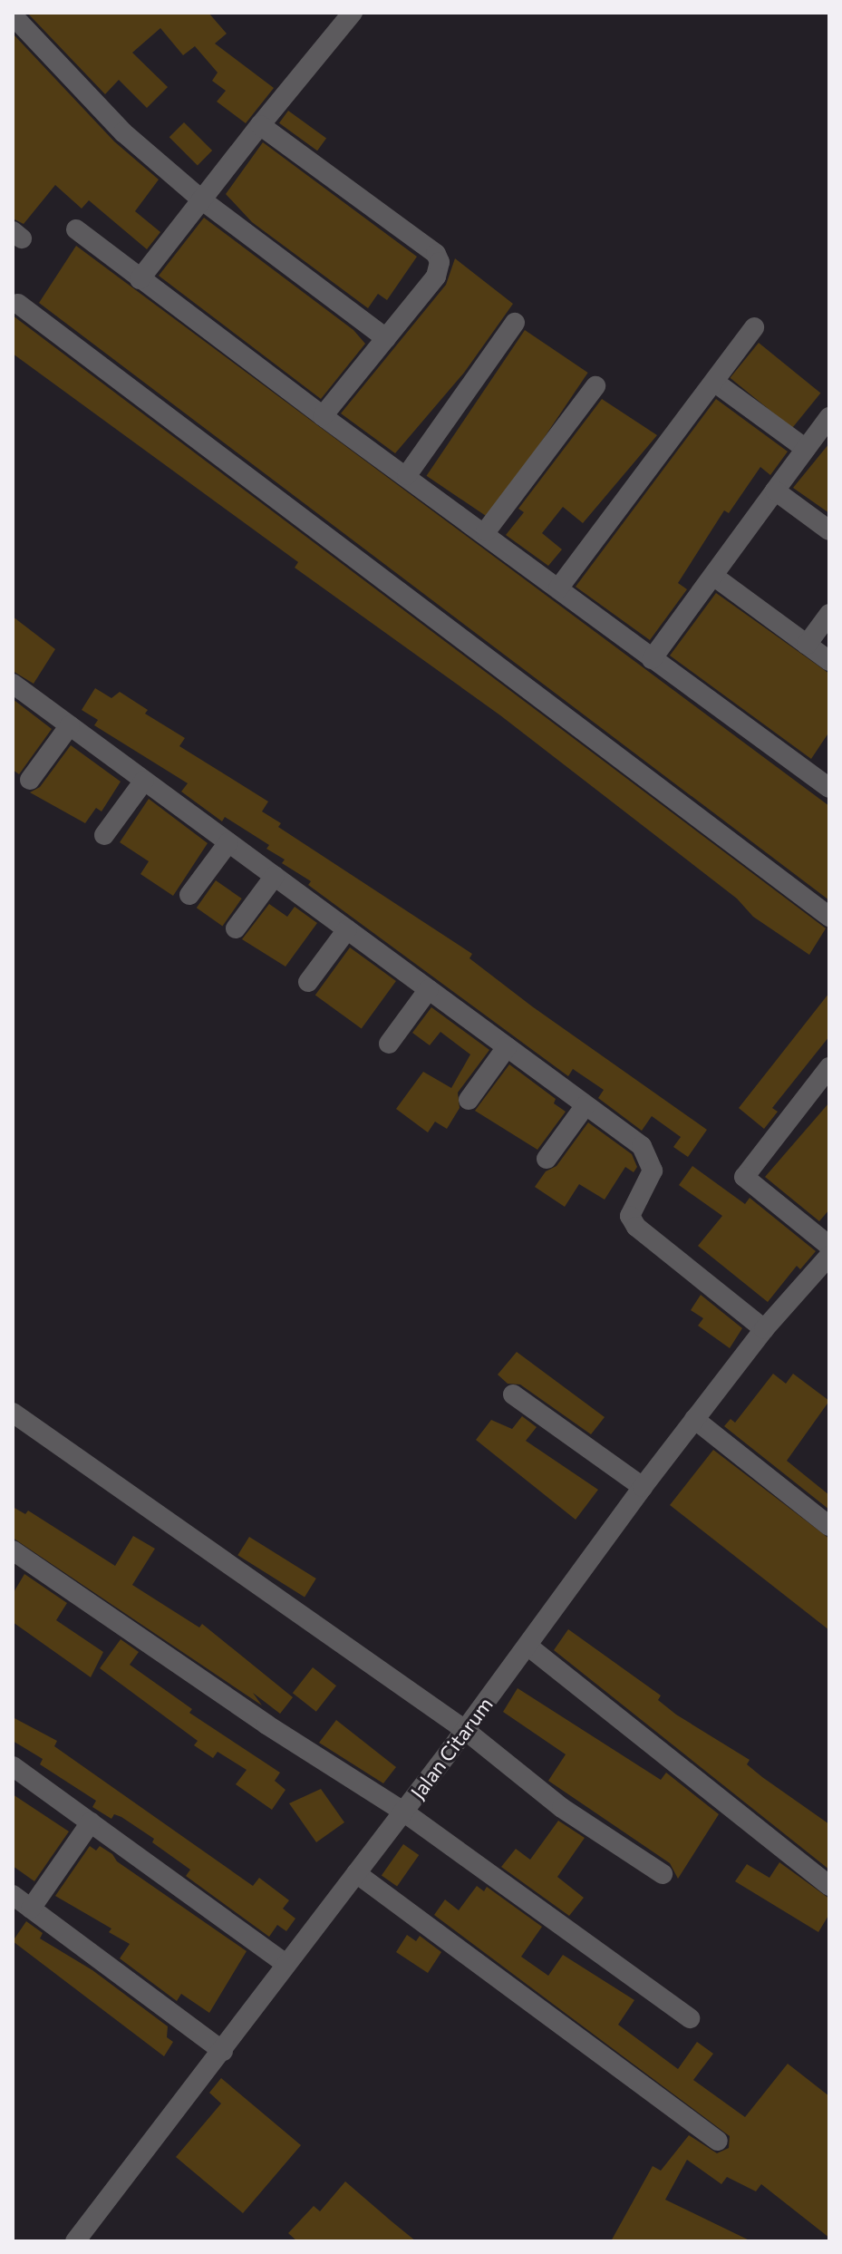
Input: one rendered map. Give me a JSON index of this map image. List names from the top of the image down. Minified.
{"streets":{"street":["Jalan Citarum"]}}
